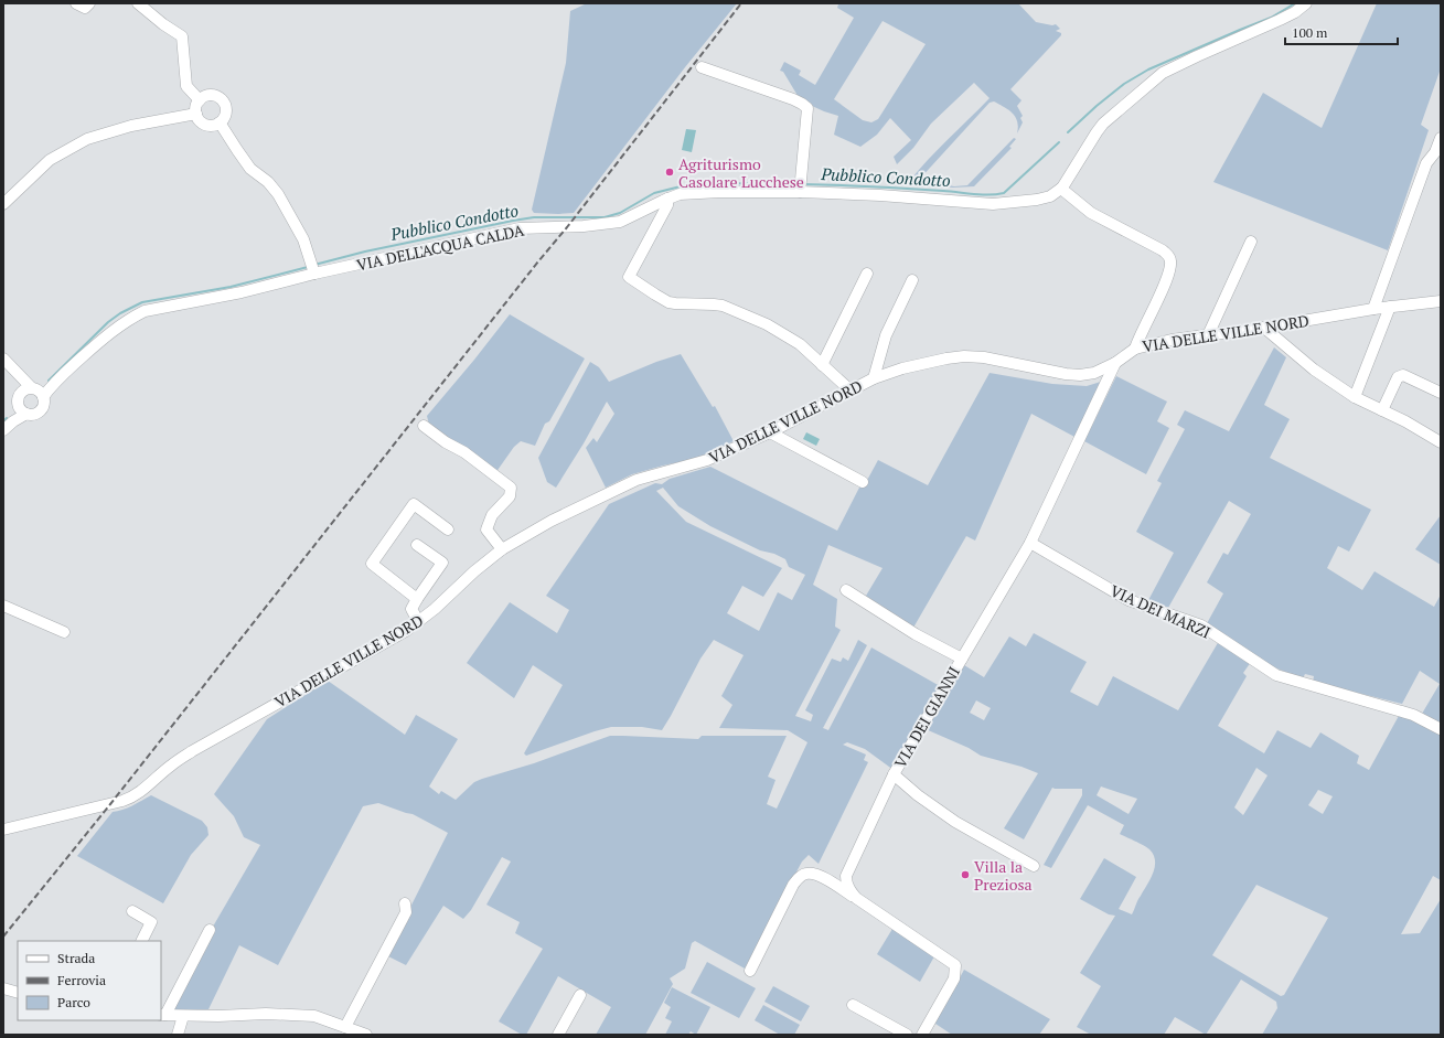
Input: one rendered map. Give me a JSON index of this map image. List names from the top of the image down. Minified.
{"streets":{"street":["VIA DELL'ACQUA CALDA","VIA DELLE VILLE NORD","VIA DEI MARZI","VIA DEI GIANNI"]},"crossings":[["VIA DELLE VILLE NORD","VIA DEI GIANNI"],["VIA DEI MARZI","VIA DEI GIANNI"]],"water":["Pubblico Condotto"],"places":["Agriturismo Casolare Lucchese","Villa la Preziosa"],"legend":["Strada","Ferrovia","Parco"],"scale_bar":"100 m"}
